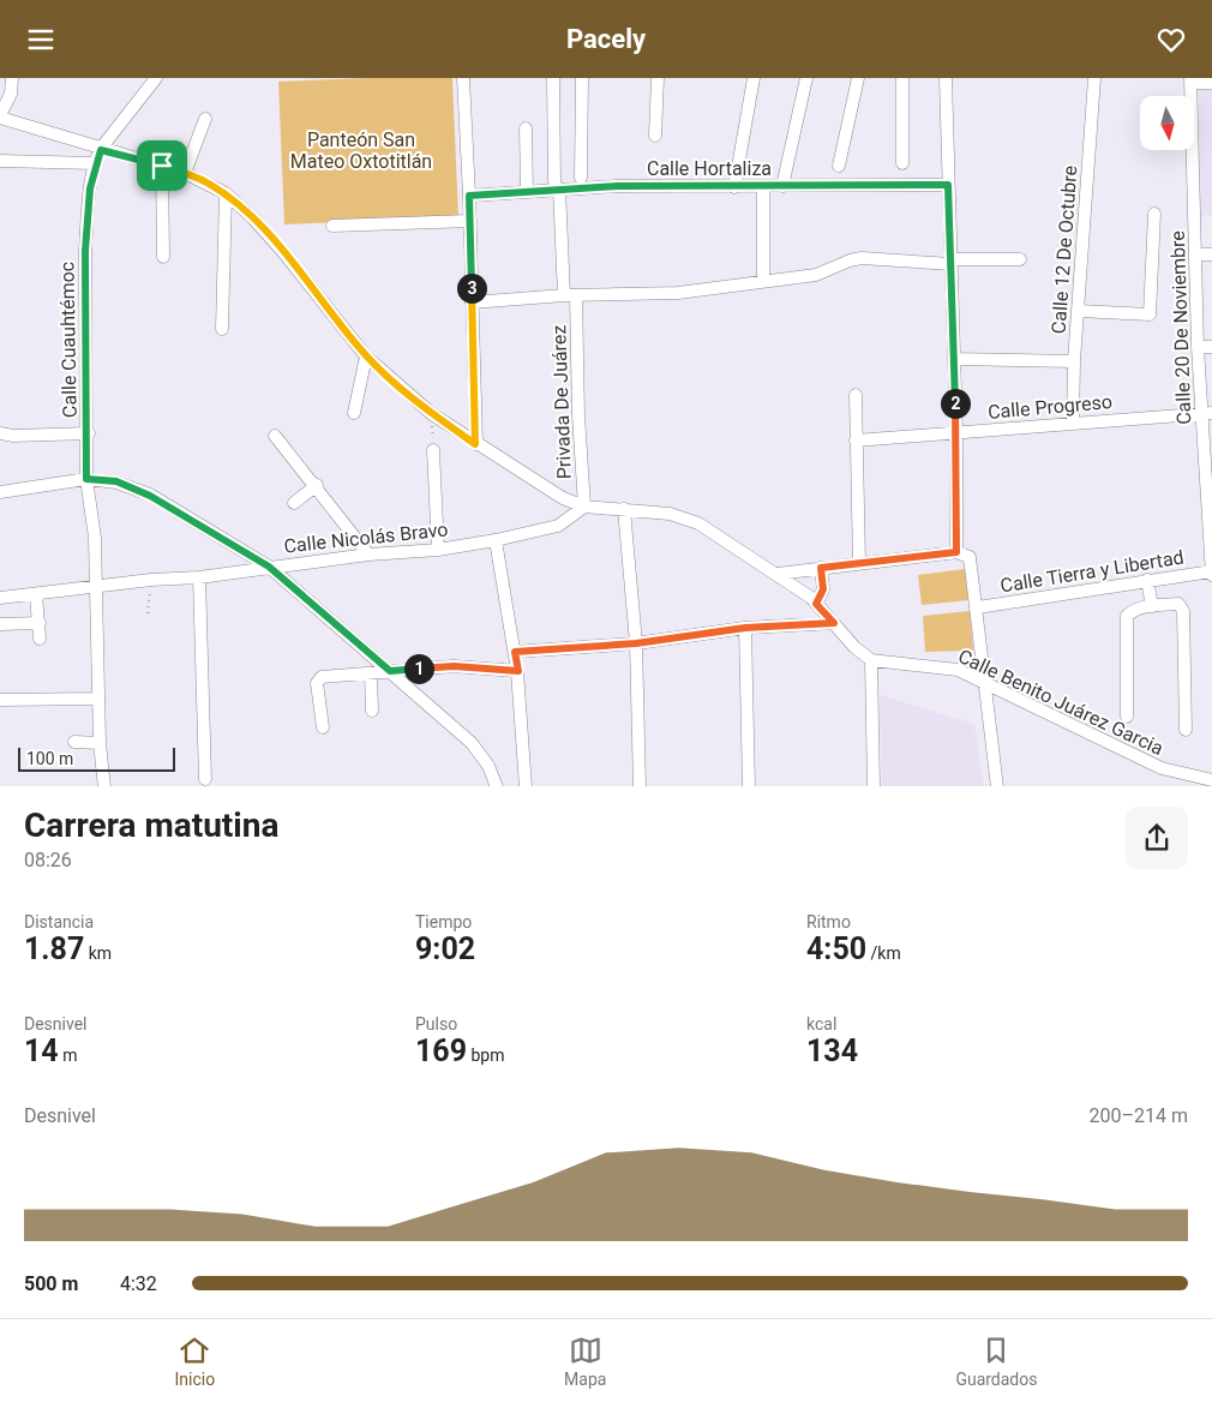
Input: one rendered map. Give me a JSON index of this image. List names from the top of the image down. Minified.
{"streets":{"street":["Calle Hortaliza","Calle 12 De Octubre","Calle 20 De Noviembre","Calle Cuauhtémoc","Privada De Juárez","Calle Progreso","Calle Nicolás Bravo","Calle Tierra y Libertad","Calle Benito Juárez Garcia"]},"crossings":[["Calle Hortaliza","Privada De Juárez"],["Calle 12 De Octubre","Calle Progreso"],["Calle 20 De Noviembre","Calle Progreso"],["Calle 20 De Noviembre","Calle Tierra y Libertad"],["Calle Cuauhtémoc","Calle Nicolás Bravo"],["Privada De Juárez","Calle Nicolás Bravo"]],"parks":["Panteón San Mateo Oxtotitlán"],"scale_bar":"100 m","north":"bottom","page":{"header":"Pacely","pins":["3","2","1"],"scale":"100 m","heading":["Carrera matutina","08:26"],"stats":[["Distancia","1.87 km"],["Tiempo","9:02"],["Ritmo","4:50 /km"],["Desnivel","14 m"],["Pulso","169 bpm"],["kcal","134"]],"chart":["Desnivel","200–214 m"],"list":[{"name":"500 m","note":"4:32"}],"tabs":["Inicio","Mapa","Guardados"]}}
